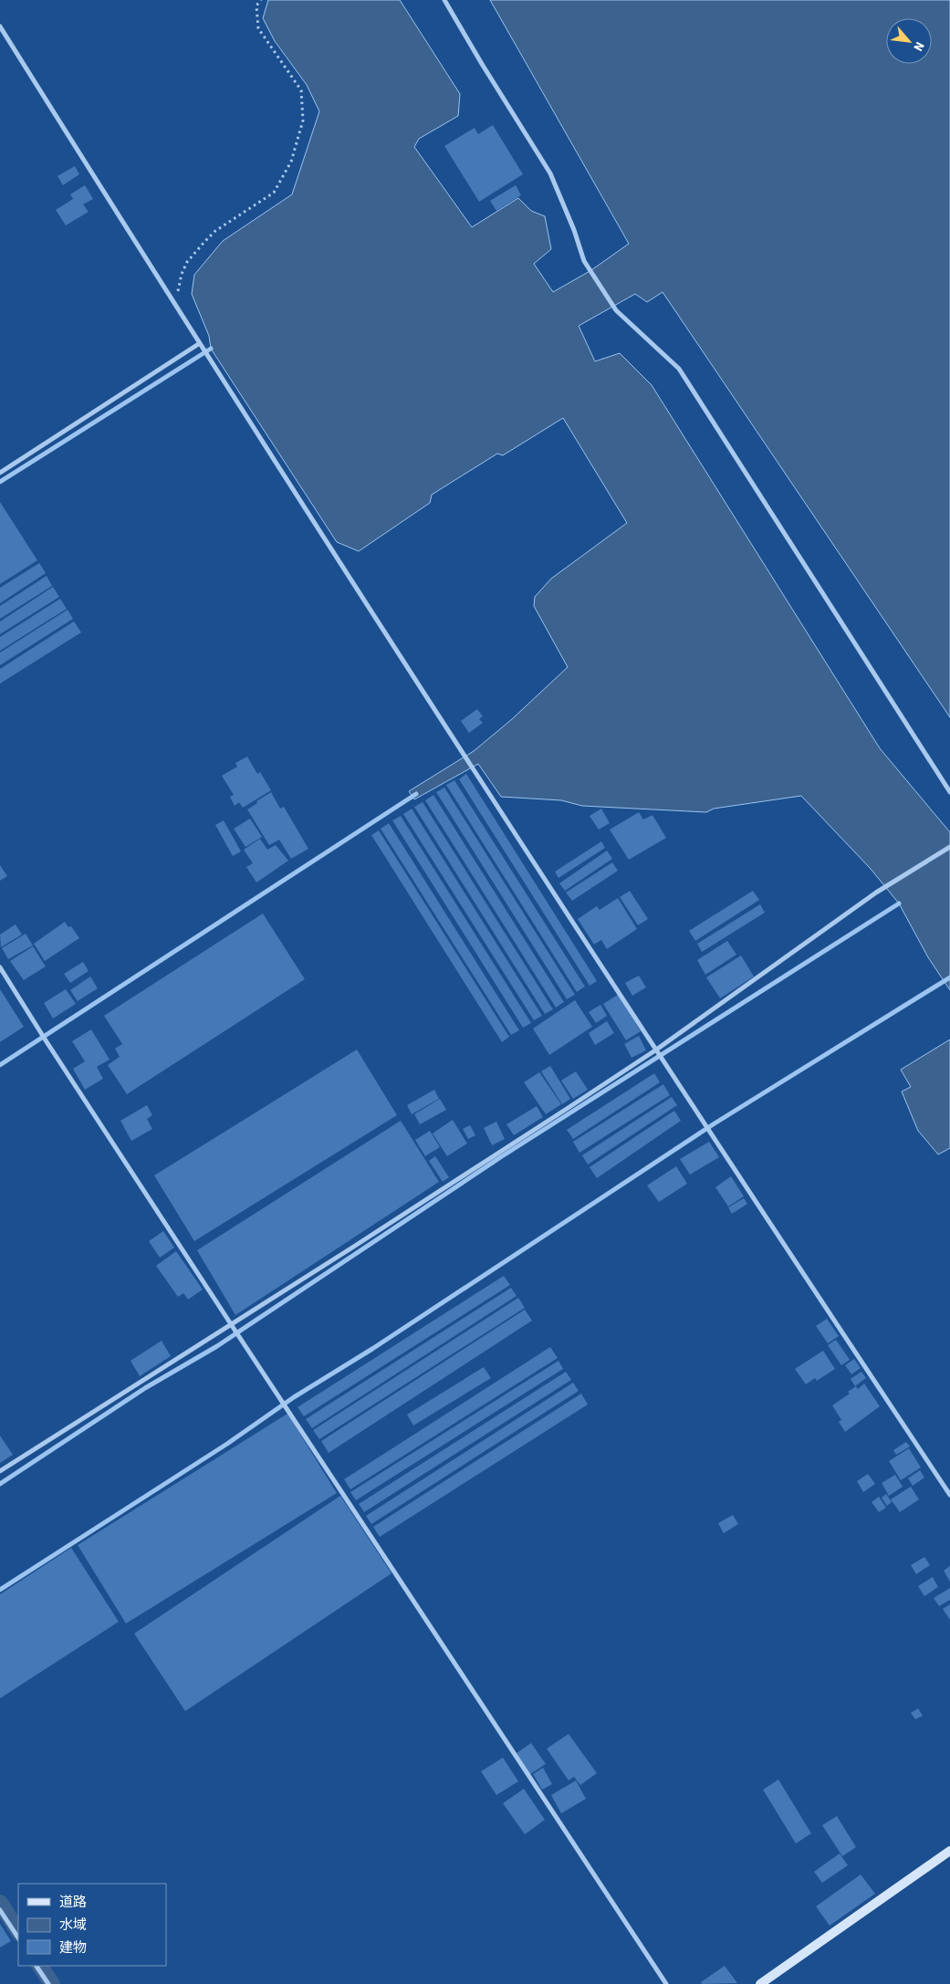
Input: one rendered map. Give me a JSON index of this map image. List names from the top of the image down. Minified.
{"legend":["道路","水域","建物"],"north":"bottom right"}
